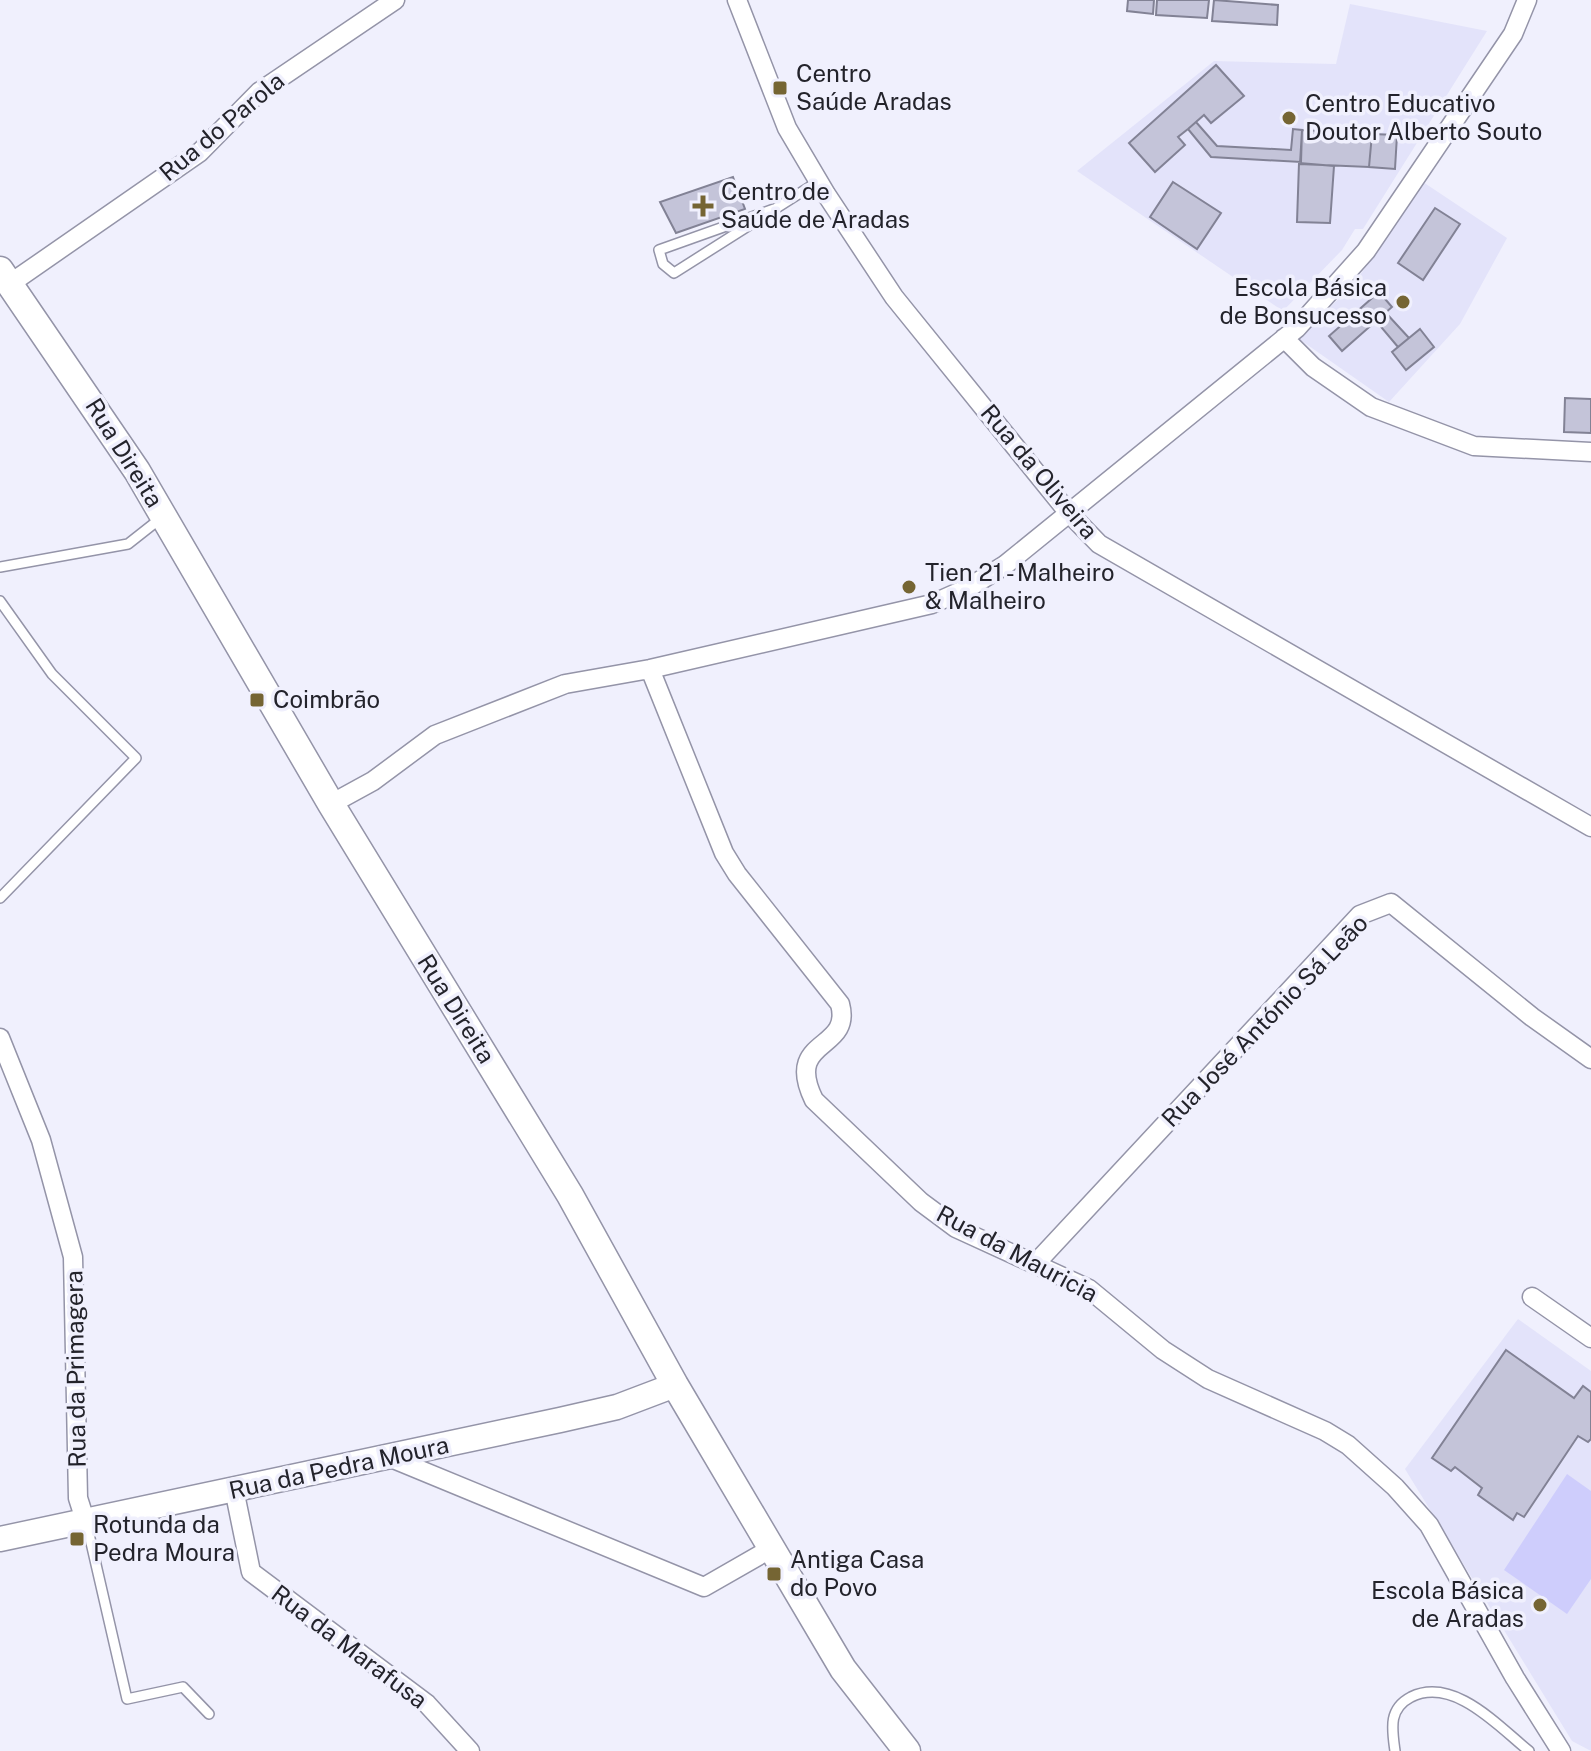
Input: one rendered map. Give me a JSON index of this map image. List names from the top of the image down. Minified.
{"streets":{"main road":["Rua Direita"],"street":["Rua do Parola","Rua da Oliveira","Rua José António Sá Leão","Rua da Mauricia","Rua da Primagera","Rua da Pedra Moura","Rua da Marafusa"]},"crossings":[["Rua do Parola","Rua Direita"],["Rua Direita","Rua da Pedra Moura"],["Rua José António Sá Leão","Rua da Mauricia"],["Rua da Primagera","Rua da Pedra Moura"],["Rua da Pedra Moura","Rua da Marafusa"]],"places":{"transit":["Centro Saúde Aradas","Coimbrão","Rotunda da Pedra Moura","Antiga Casa do Povo"],"other":["Centro Educativo Doutor Alberto Souto","Escola Básica de Bonsucesso","Tien 21 - Malheiro & Malheiro","Escola Básica de Aradas"],"health":["Centro de Saúde de Aradas"]}}
